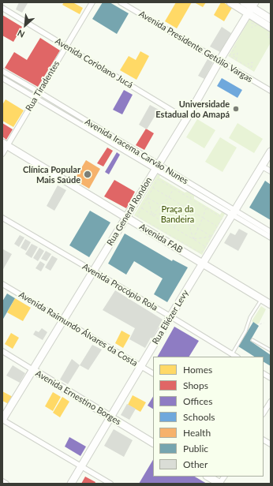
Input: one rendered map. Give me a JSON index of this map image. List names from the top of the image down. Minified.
{"streets":{"main road":["Rua General Rondon","Avenida FAB","Rua Eliézer Levy","Avenida Ernestino Borges"],"street":["Avenida Presidente Getúlio Vargas","Avenida Coriolano Jucá","Rua Tiradentes","Avenida Iracema Carvão Nunes","Avenida Procópio Rola","Avenida Raimundo Álvares da Costa"]},"crossings":[["Avenida Presidente Getúlio Vargas","Rua General Rondon"],["Avenida Coriolano Jucá","Rua Tiradentes"],["Avenida Coriolano Jucá","Rua General Rondon"],["Rua Tiradentes","Avenida Iracema Carvão Nunes"],["Rua Tiradentes","Avenida FAB"],["Avenida Iracema Carvão Nunes","Rua General Rondon"],["Avenida Iracema Carvão Nunes","Rua Eliézer Levy"],["Rua General Rondon","Avenida FAB"],["Rua General Rondon","Avenida Procópio Rola"],["Rua General Rondon","Avenida Raimundo Álvares da Costa"],["Rua General Rondon","Avenida Ernestino Borges"],["Avenida FAB","Rua Eliézer Levy"],["Avenida Procópio Rola","Rua Eliézer Levy"],["Rua Eliézer Levy","Avenida Raimundo Álvares da Costa"],["Rua Eliézer Levy","Avenida Ernestino Borges"]],"parks":["Praça da Bandeira"],"places":["Universidade Estadual do Amapá","Clínica Popular Mais Saúde"],"legend":["Homes","Shops","Offices","Schools","Health","Public","Other"],"north":"bottom left"}
